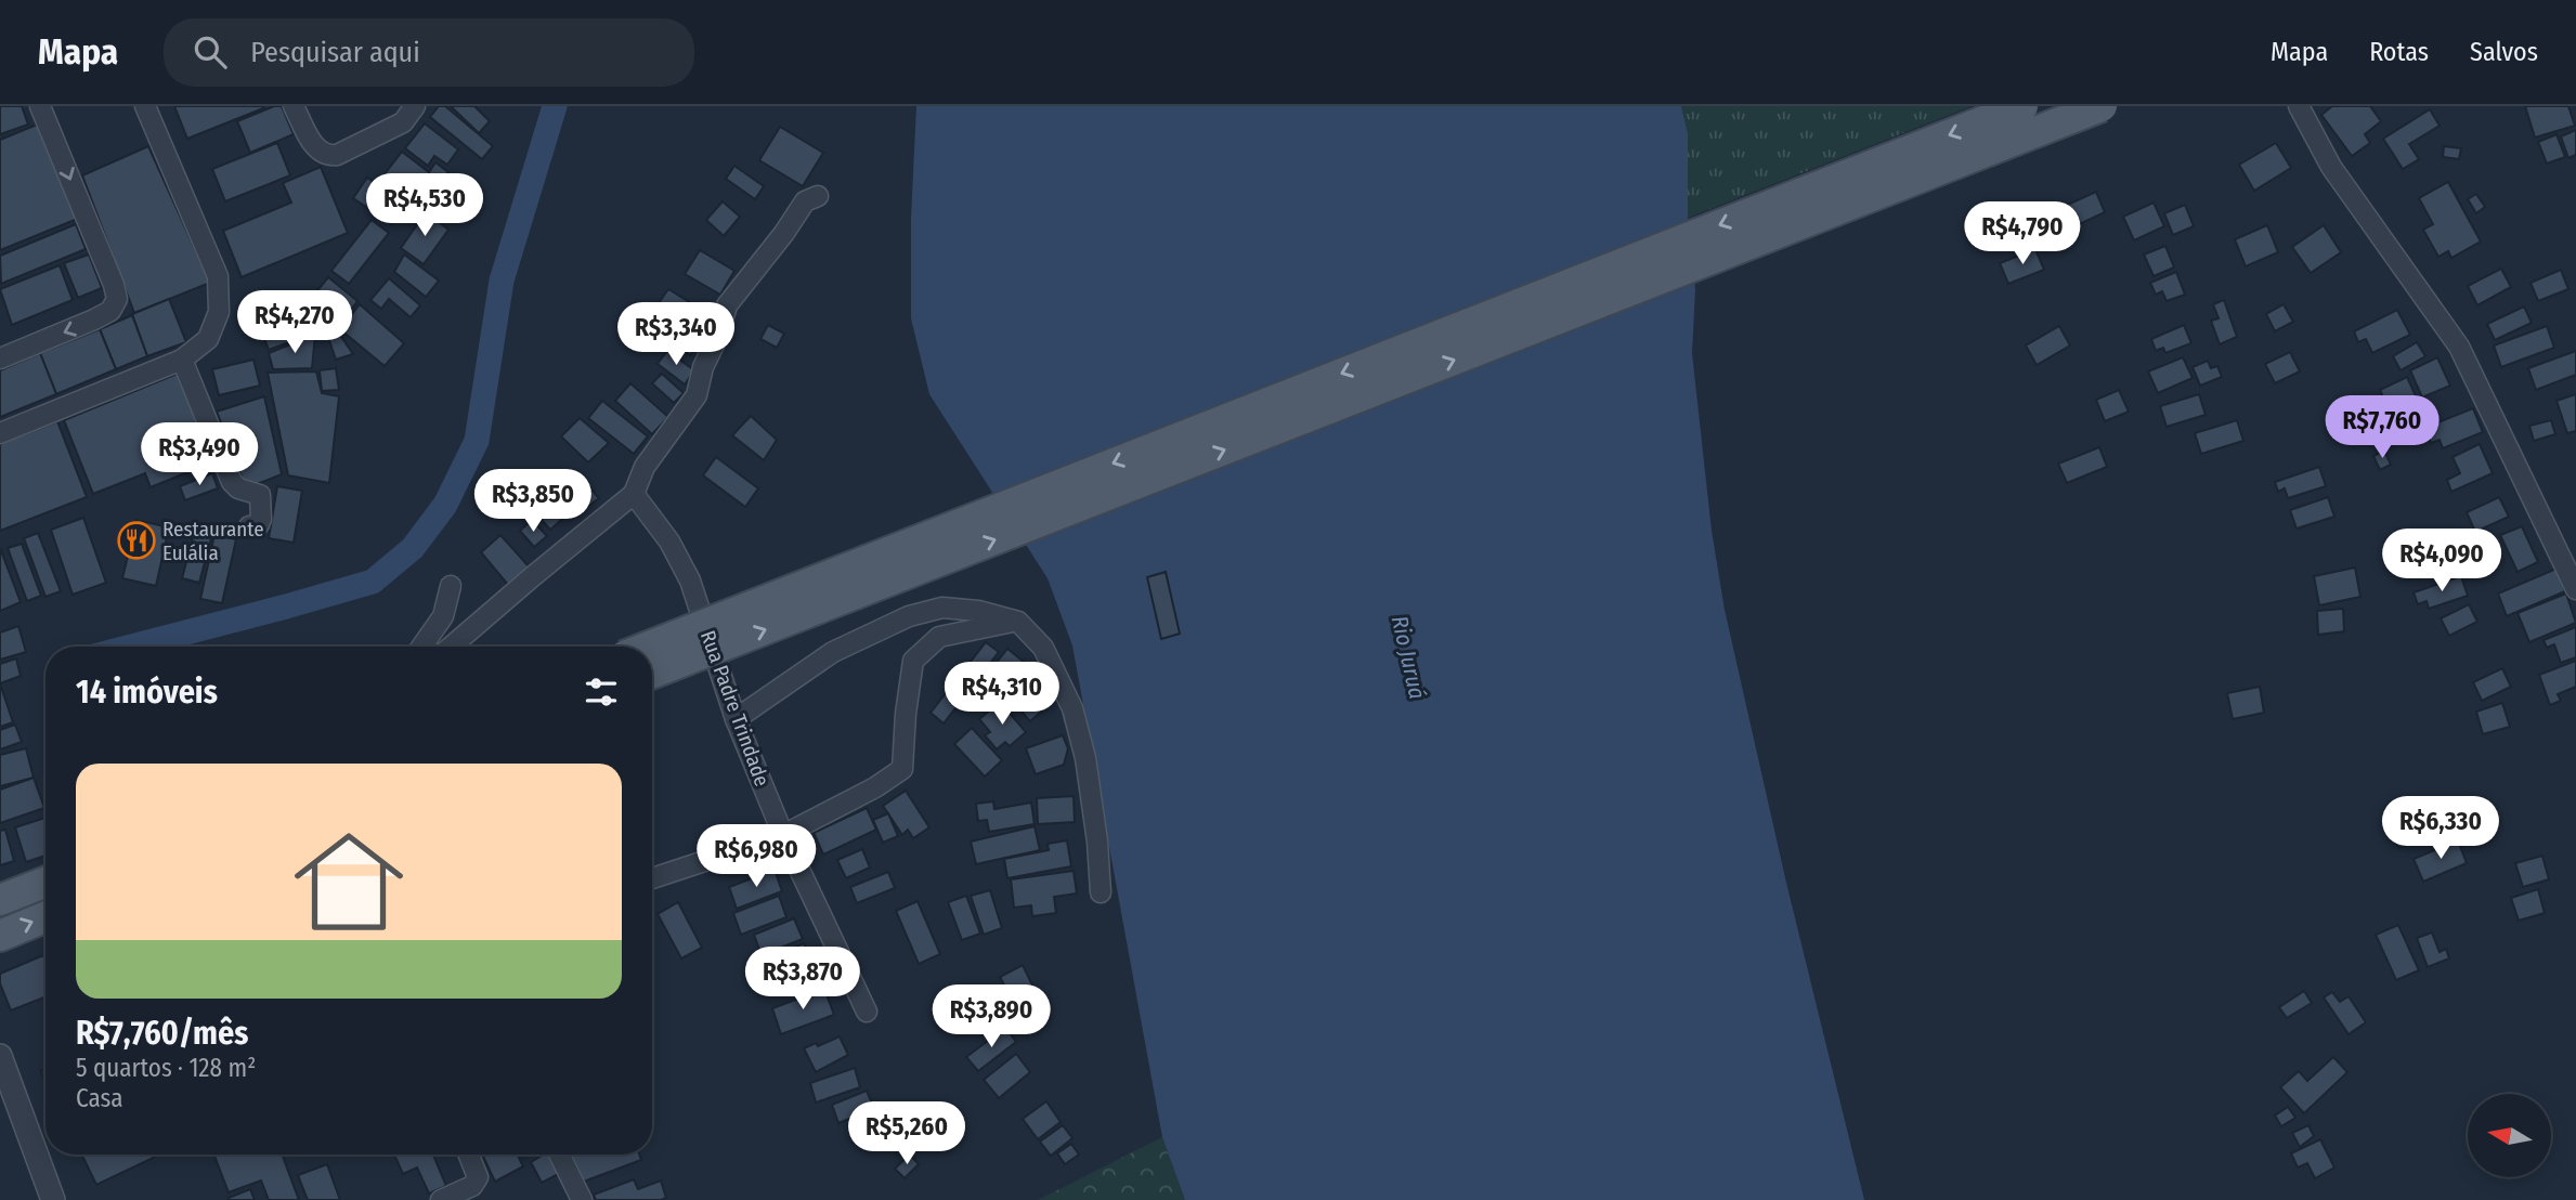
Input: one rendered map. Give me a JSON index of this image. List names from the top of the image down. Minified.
{"streets":{"street":["Rua Padre Trindade"]},"water":["Rio Juruá"],"places":{"restaurant":["Restaurante Eulália"]},"north":"left","page":{"header":"Mapa","search":"Pesquisar aqui","nav":["Mapa","Rotas","Salvos"],"price":["R$4,530","R$4,790","R$4,270","R$3,340","R$7,760","R$3,490","R$3,850","R$4,090","R$4,310","R$6,330","R$6,980","R$3,870","R$3,890","R$5,260"],"heading":"14 imóveis","list":[{"name":"R$7,760/mês","note":"5 quartos · 128 m² · Casa"}]}}
